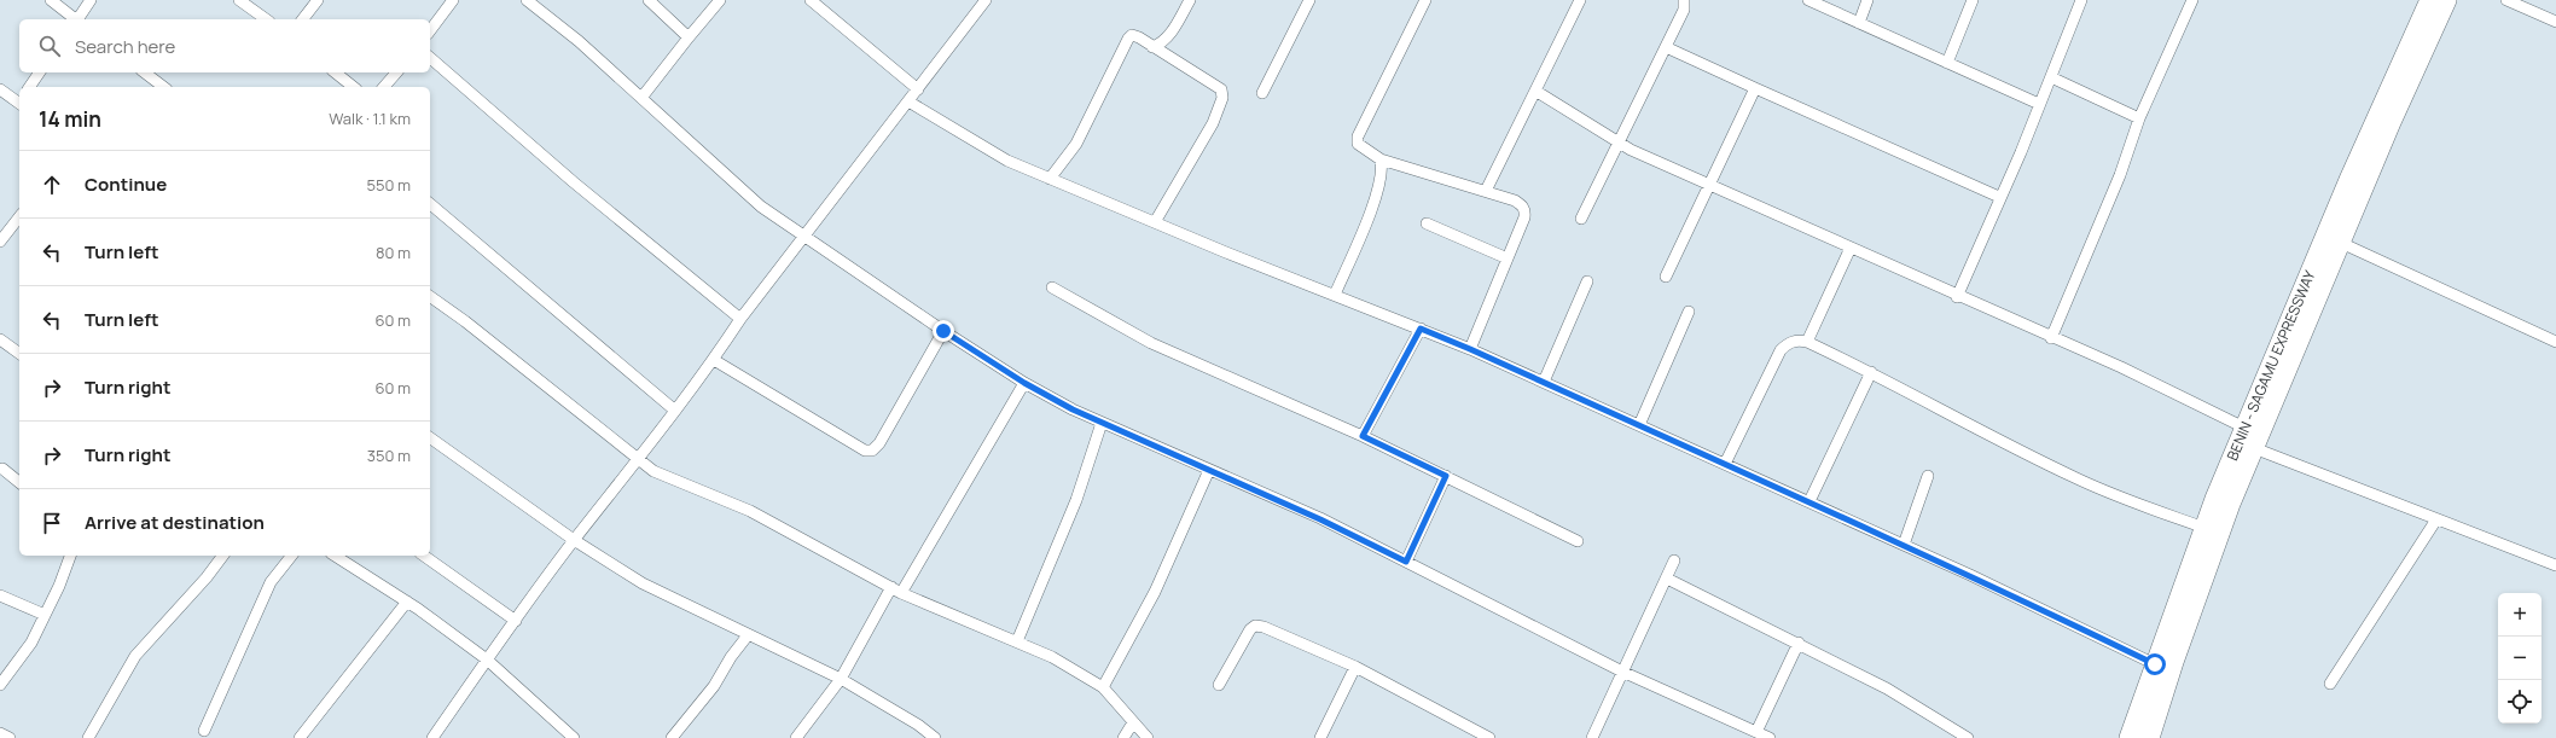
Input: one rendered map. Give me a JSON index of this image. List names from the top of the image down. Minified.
{"streets":{"highway":["BENIN - SAGAMU EXPRESSWAY"]},"page":{"search":"Search here","heading":["14 min","Walk · 1.1 km"],"list":[["Continue","550 m"],["Turn left","80 m"],["Turn left","60 m"],["Turn right","60 m"],["Turn right","350 m"],"Arrive at destination"],"map_buttons":["+","−"]}}
